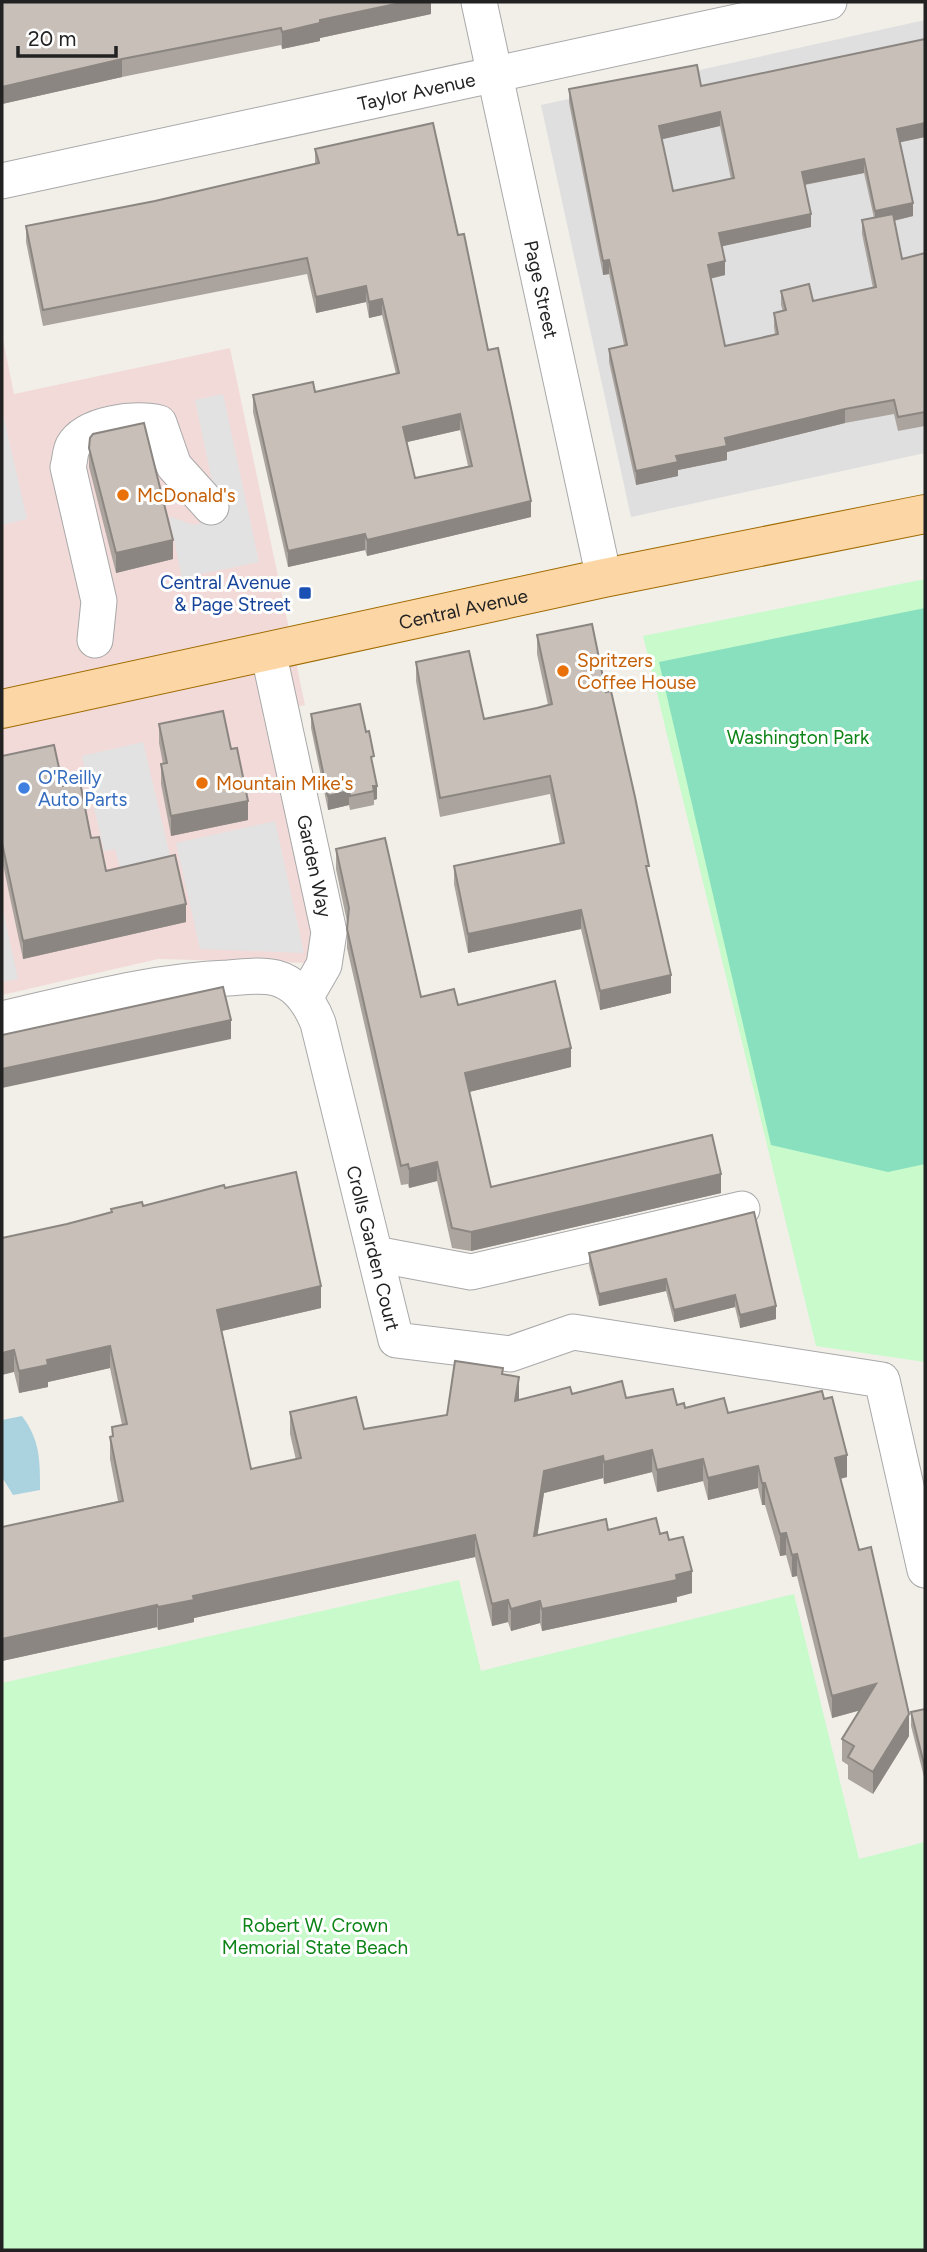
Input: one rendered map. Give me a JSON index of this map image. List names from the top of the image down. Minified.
{"streets":{"main road":["Central Avenue"],"street":["Taylor Avenue","Page Street","Garden Way","Crolls Garden Court"]},"crossings":[["Taylor Avenue","Page Street"],["Page Street","Central Avenue"],["Central Avenue","Garden Way"],["Garden Way","Crolls Garden Court"]],"parks":["Washington Park","Robert W. Crown Memorial State Beach"],"places":{"other":["McDonald's","Spritzers Coffee House","Mountain Mike's","O'Reilly Auto Parts"],"transit":["Central Avenue & Page Street"]},"scale_bar":"20 m"}
